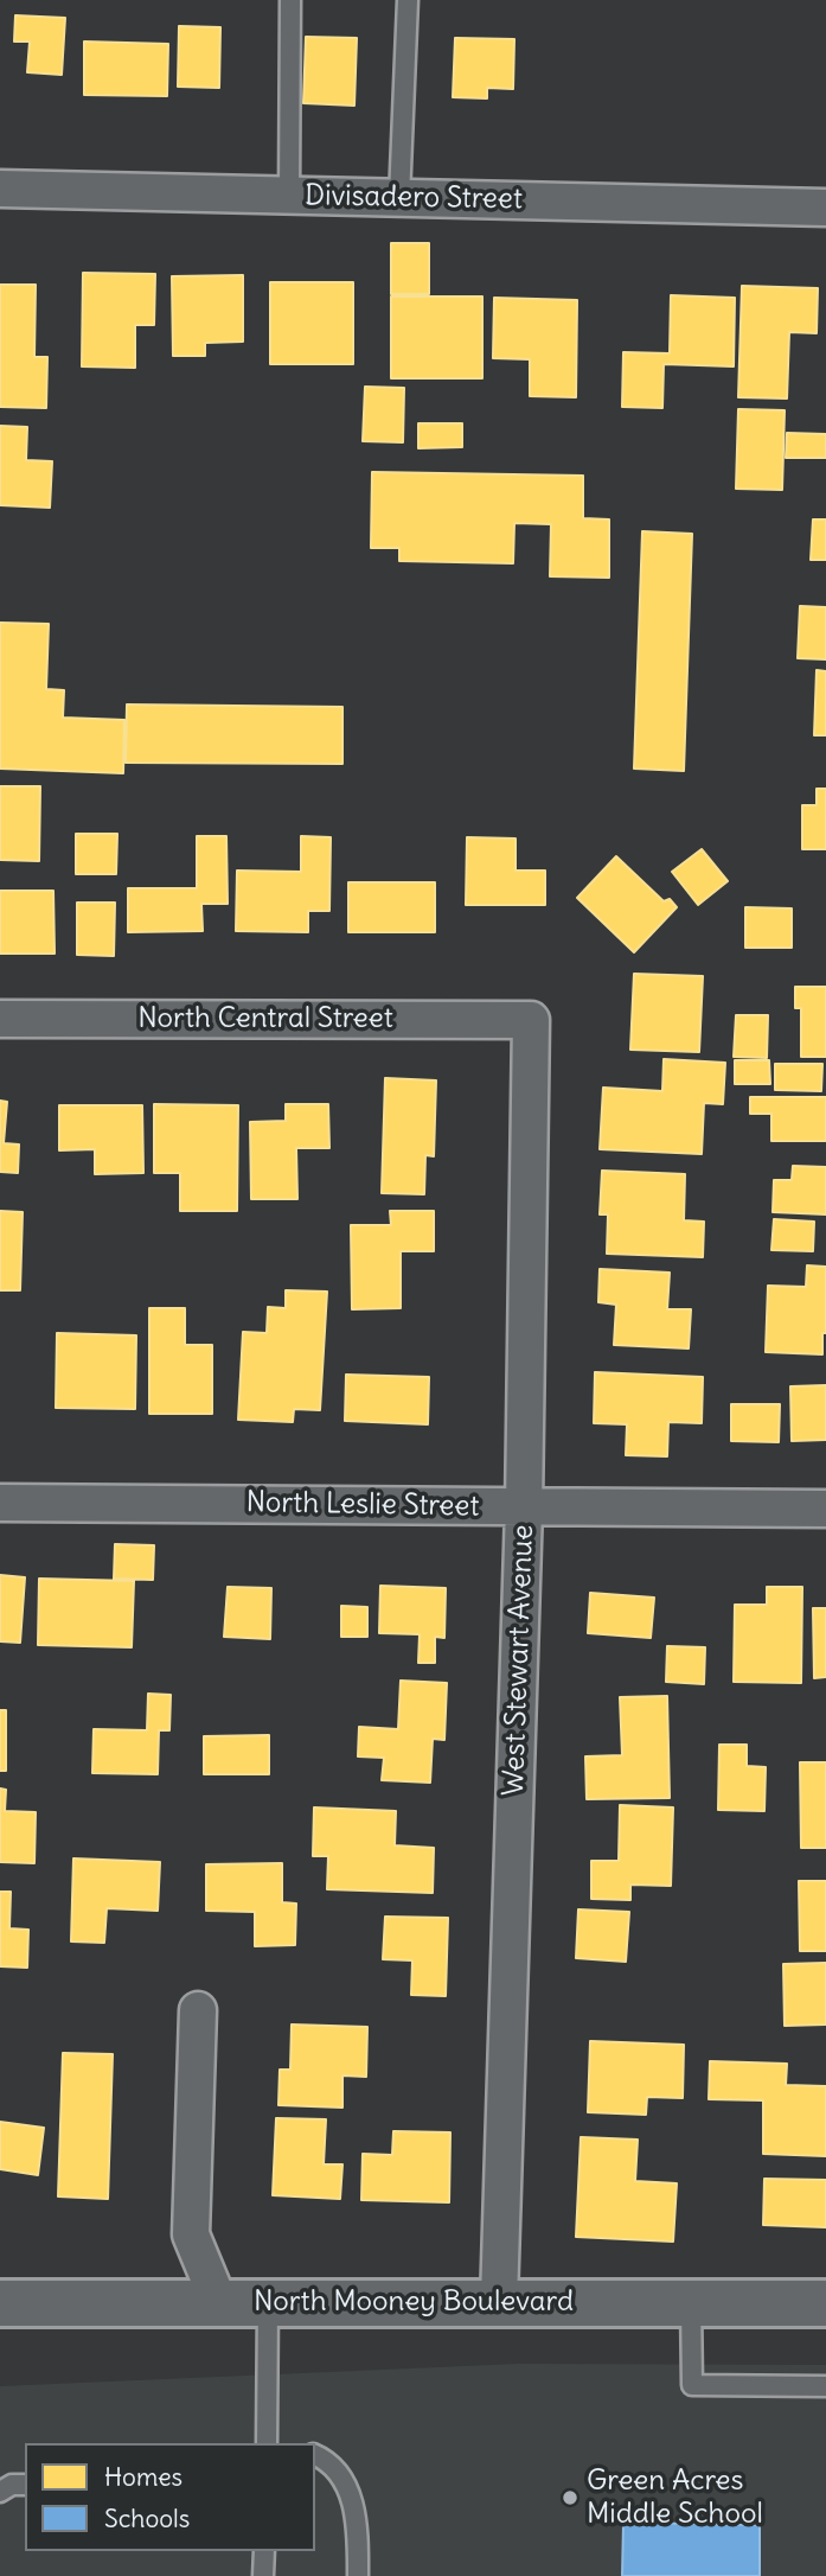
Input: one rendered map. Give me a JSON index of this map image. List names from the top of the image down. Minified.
{"streets":{"street":["Divisadero Street","North Central Street","North Leslie Street","West Stewart Avenue","North Mooney Boulevard"]},"crossings":[["North Central Street","West Stewart Avenue"],["North Leslie Street","West Stewart Avenue"],["West Stewart Avenue","North Mooney Boulevard"]],"places":["Green Acres Middle School"],"legend":["Homes","Schools"]}
